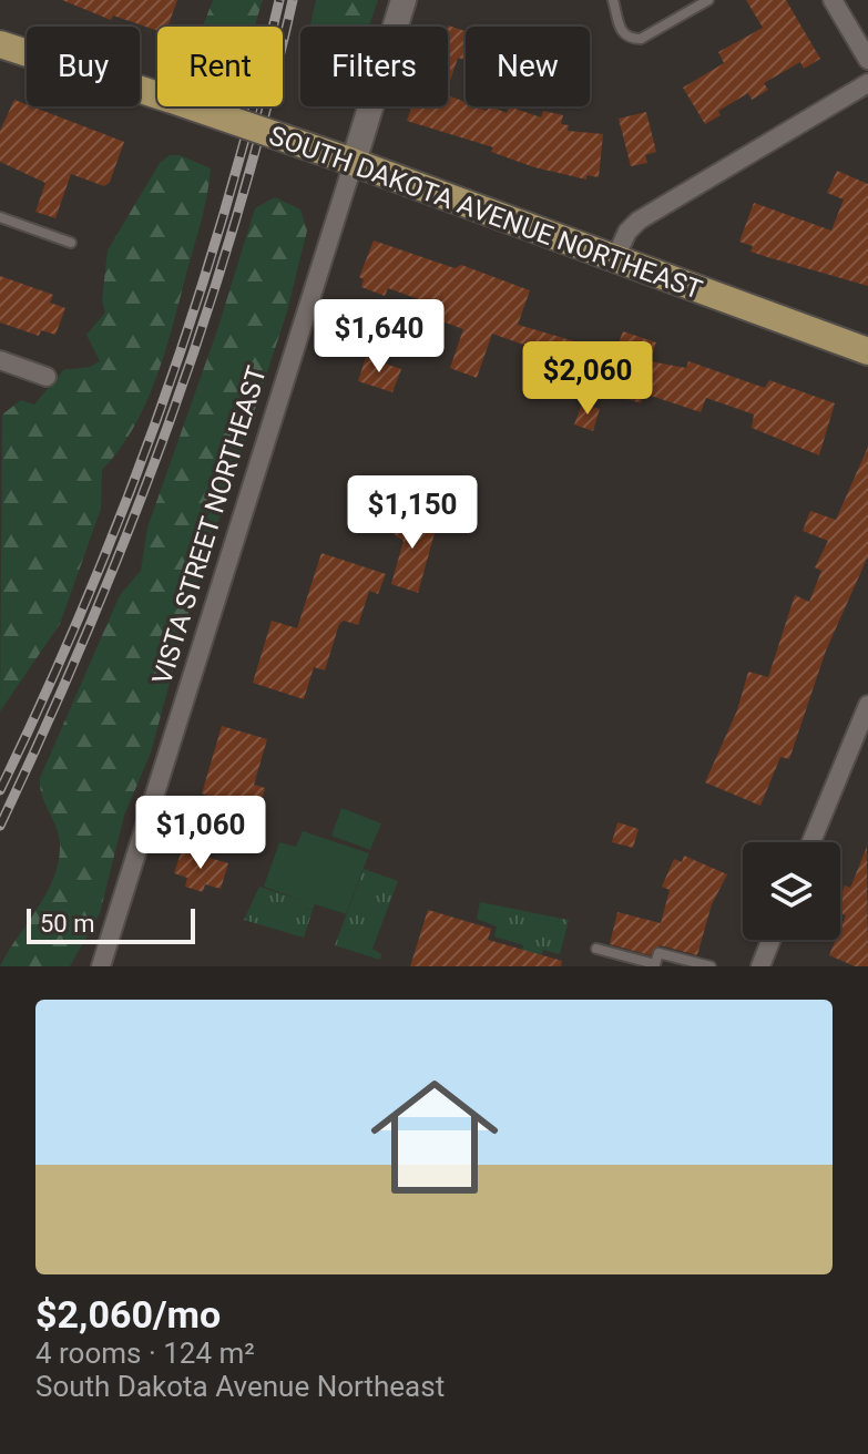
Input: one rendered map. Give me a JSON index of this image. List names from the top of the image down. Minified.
{"streets":{"main road":["SOUTH DAKOTA AVENUE NORTHEAST"],"street":["VISTA STREET NORTHEAST"]},"crossings":[["SOUTH DAKOTA AVENUE NORTHEAST","VISTA STREET NORTHEAST"]],"scale_bar":"50 m","page":{"chip":["Buy","Rent","Filters","New"],"price":["$1,640","$2,060","$1,150","$1,060"],"scale":"50 m","list":[{"name":"$2,060/mo","note":"4 rooms · 124 m² · South Dakota Avenue Northeast"}]}}
